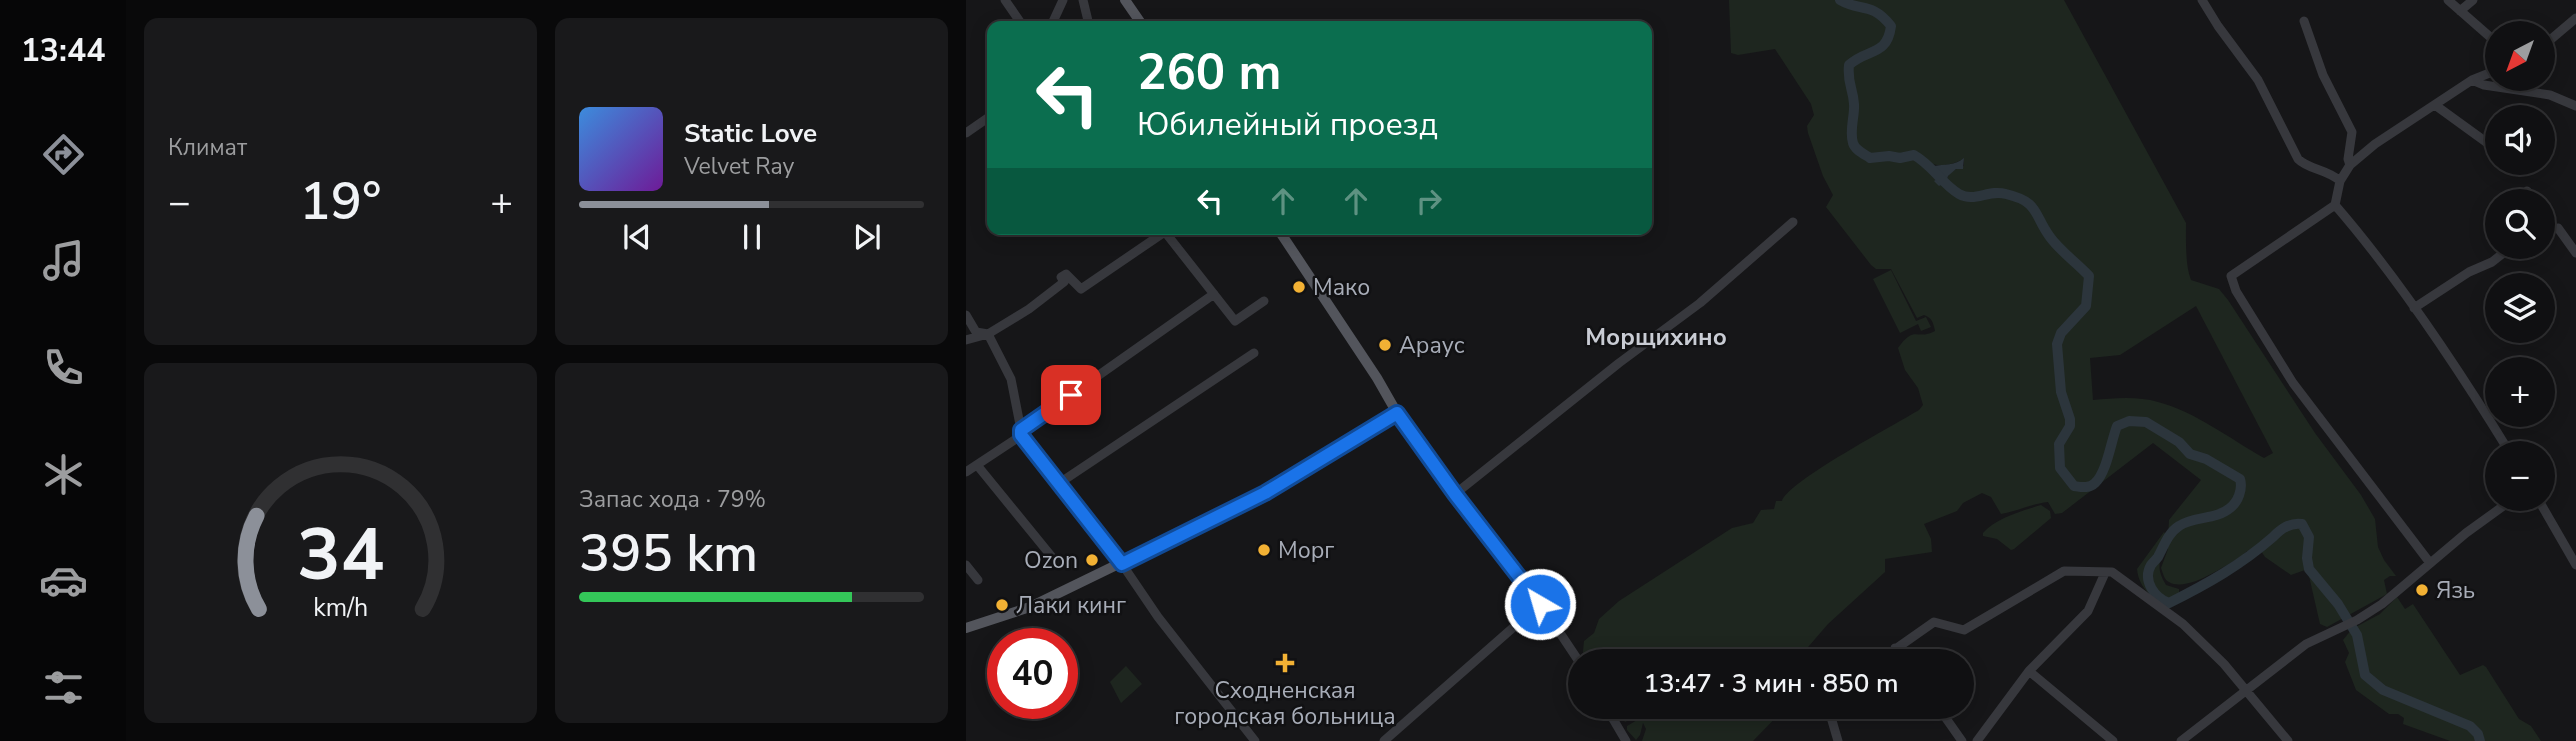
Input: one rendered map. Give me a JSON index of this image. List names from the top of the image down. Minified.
{"districts":["Морщихино"],"places":{"other":["Мако","Араус","Морг","Ozon","Язь","Лаки кинг"],"health":["Сходненская городская больница"]},"north":"bottom left","page":{"tabs":"13:44","tile":["Климат",["Запас хода · 79%","395 km"]],"map_buttons":["+","−"],"turn":["260 m","Юбилейный проезд"],"song":["Static Love","Velvet Ray"],"heat":["−","19°","+"],"limit":"40","trip":"13:47 · 3 мин · 850 m","gauge":["34","km/h"]}}
